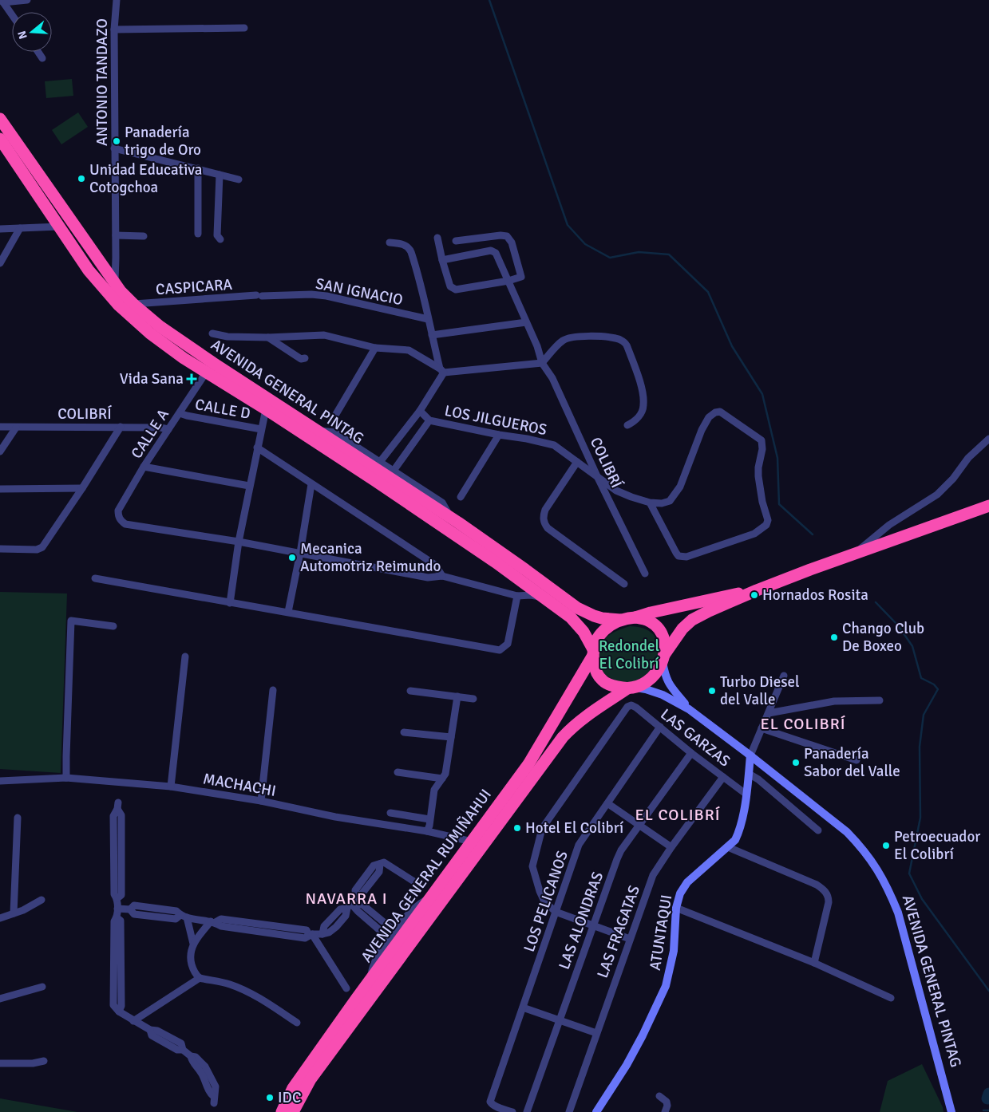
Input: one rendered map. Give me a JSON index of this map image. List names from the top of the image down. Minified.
{"streets":{"highway":["AVENIDA GENERAL PINTAG","AVENIDA GENERAL RUMIÑAHUI"],"main road":["ATUNTAQUI"],"street":["ANTONIO TANDAZO","CASPICARA","SAN IGNACIO","CALLE D","COLIBRÍ","LOS JILGUEROS","CALLE A","LAS GARZAS","MACHACHI","LOS PELICANOS","LAS ALONDRAS","LAS FRAGATAS"]},"crossings":[["ANTONIO TANDAZO","AVENIDA GENERAL PINTAG"],["CASPICARA","SAN IGNACIO"],["CASPICARA","AVENIDA GENERAL PINTAG"],["AVENIDA GENERAL PINTAG","CALLE A"],["AVENIDA GENERAL PINTAG","AVENIDA GENERAL RUMIÑAHUI"],["AVENIDA GENERAL PINTAG","ATUNTAQUI"],["CALLE D","CALLE A"],["COLIBRÍ","LOS JILGUEROS"],["COLIBRÍ","CALLE A"],["LAS GARZAS","LOS PELICANOS"],["LAS GARZAS","LAS ALONDRAS"],["LAS GARZAS","LAS FRAGATAS"],["LAS GARZAS","ATUNTAQUI"],["MACHACHI","AVENIDA GENERAL RUMIÑAHUI"]],"districts":["EL COLIBRÍ","EL COLIBRÍ","NAVARRA I"],"parks":["Redondel El Colibrí"],"places":{"other":["Panadería trigo de Oro","Unidad Educativa Cotogchoa","Mecanica Automotriz Reimundo","Hornados Rosita","Chango Club De Boxeo","Turbo Diesel del Valle","Panadería Sabor del Valle","Hotel El Colibrí","Petroecuador El Colibrí","IDC"],"health":["Vida Sana"]},"north":"left"}
